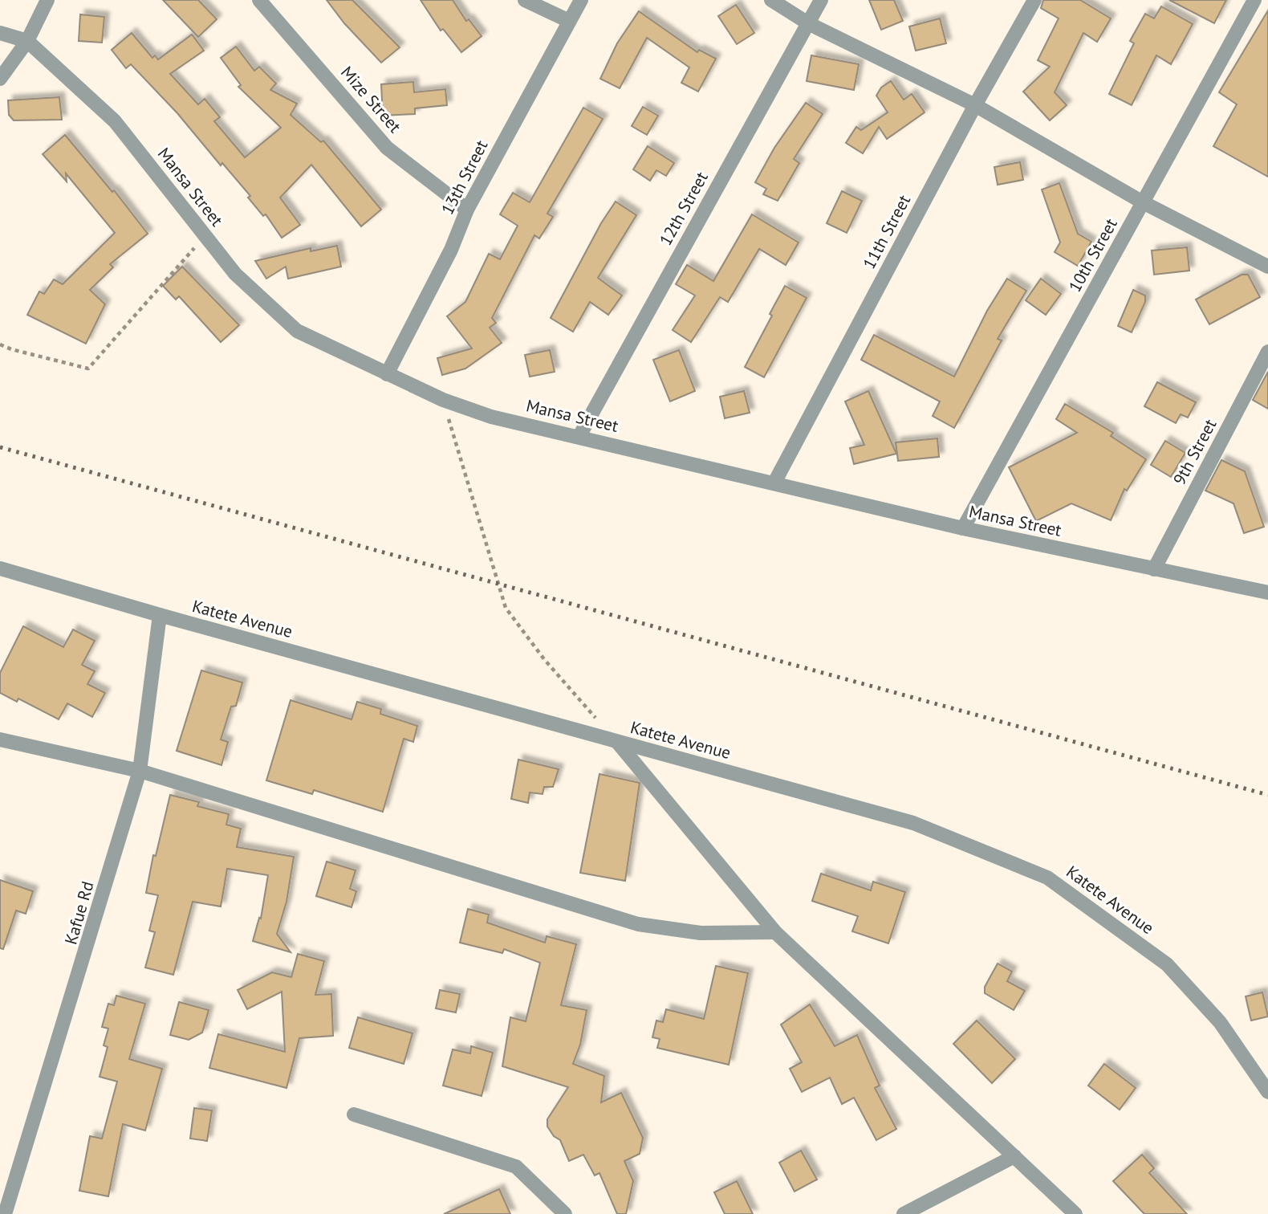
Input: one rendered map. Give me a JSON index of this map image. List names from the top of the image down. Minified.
{"streets":{"street":["Mize Street","13th Street","Mansa Street","12th Street","11th Street","10th Street","9th Street","Katete Avenue","Kafue Rd"]},"crossings":[["Mize Street","13th Street"],["13th Street","Mansa Street"],["Mansa Street","12th Street"],["Mansa Street","11th Street"],["Mansa Street","10th Street"],["Mansa Street","9th Street"],["Katete Avenue","Kafue Rd"]]}
